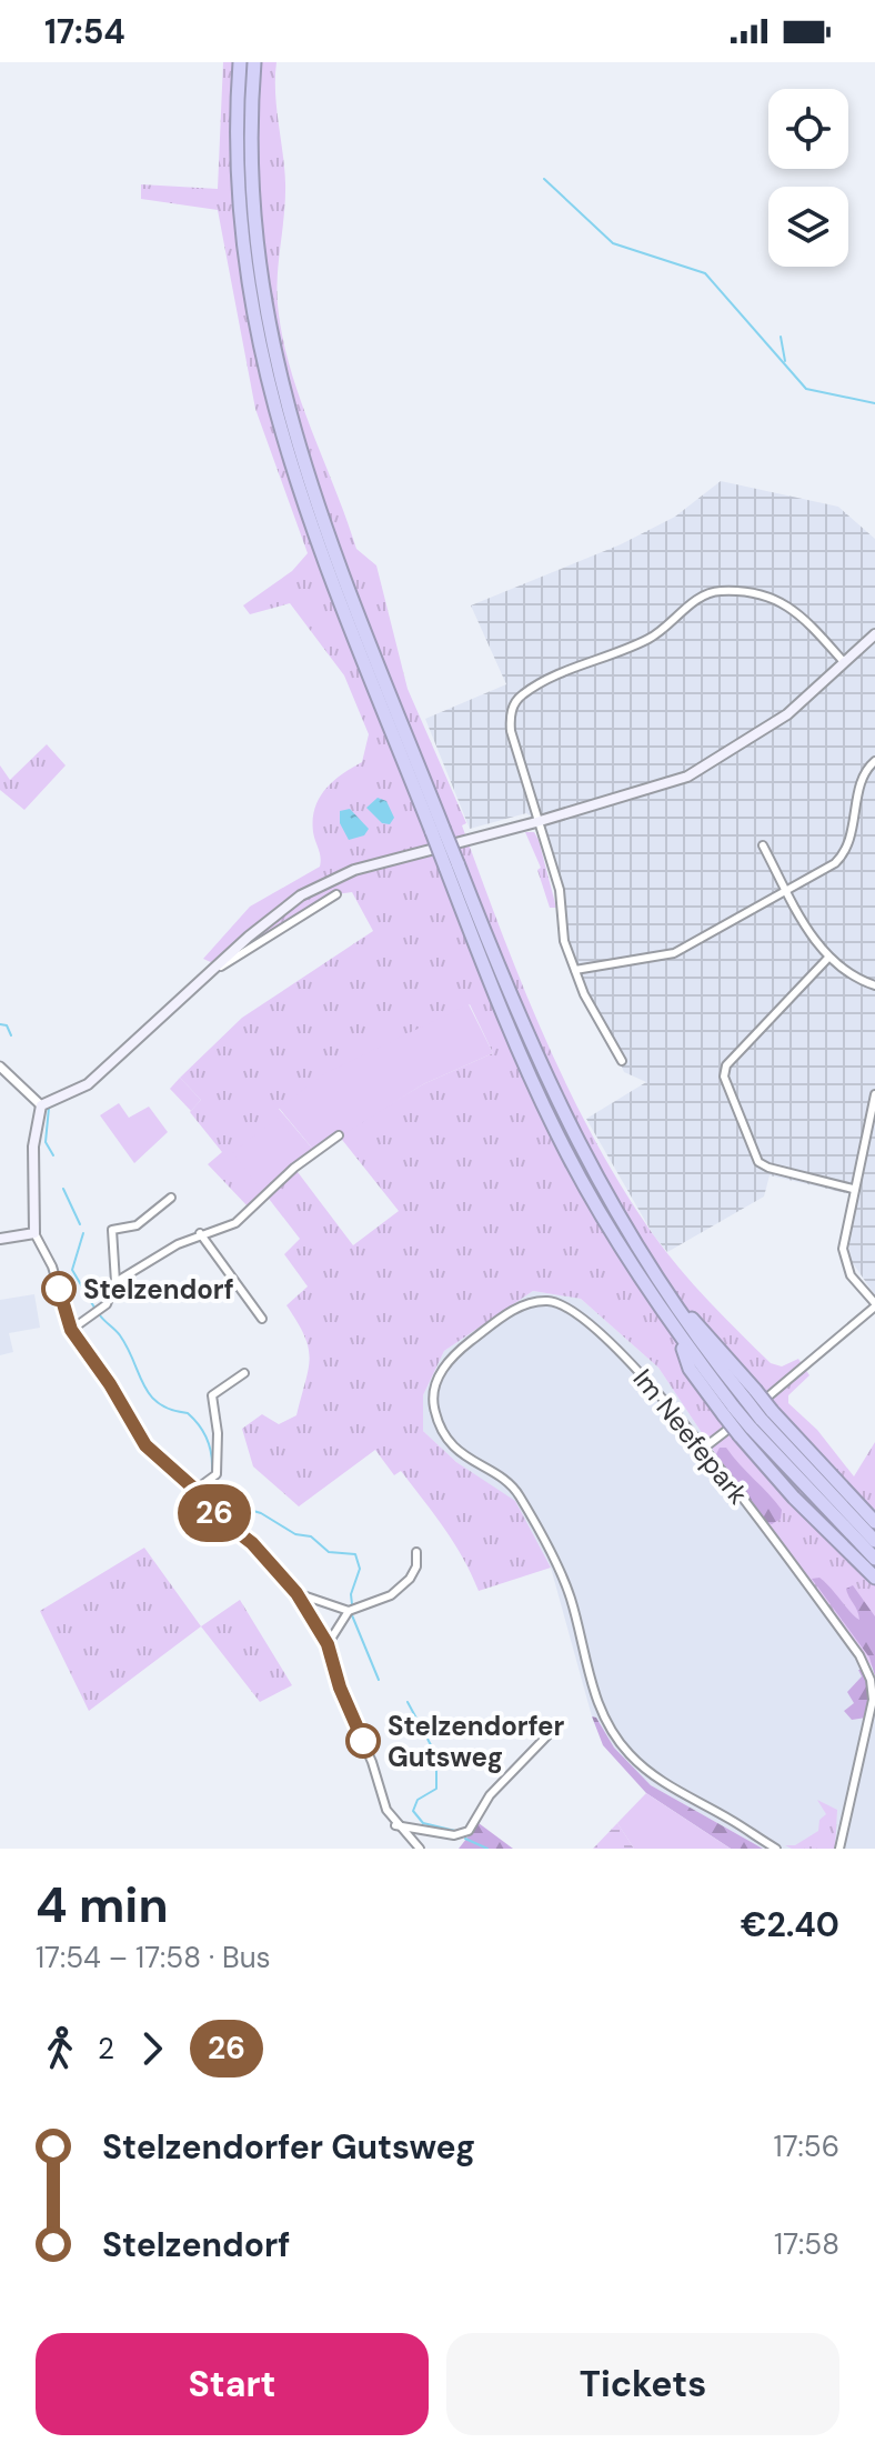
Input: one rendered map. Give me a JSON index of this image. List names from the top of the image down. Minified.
{"streets":{"street":["Im Neefepark"]},"places":["Stelzendorf","Stelzendorfer Gutsweg"],"lines":["bus line 26"],"page":{"status":"17:54","on_map":"26","heading":["4 min","17:54 – 17:58 · Bus","€2.40"],"legs":["2","26"],"list":[{"name":"Stelzendorfer Gutsweg","value":"17:56"},{"name":"Stelzendorf","value":"17:58"}],"buttons":["Start","Tickets"]}}
